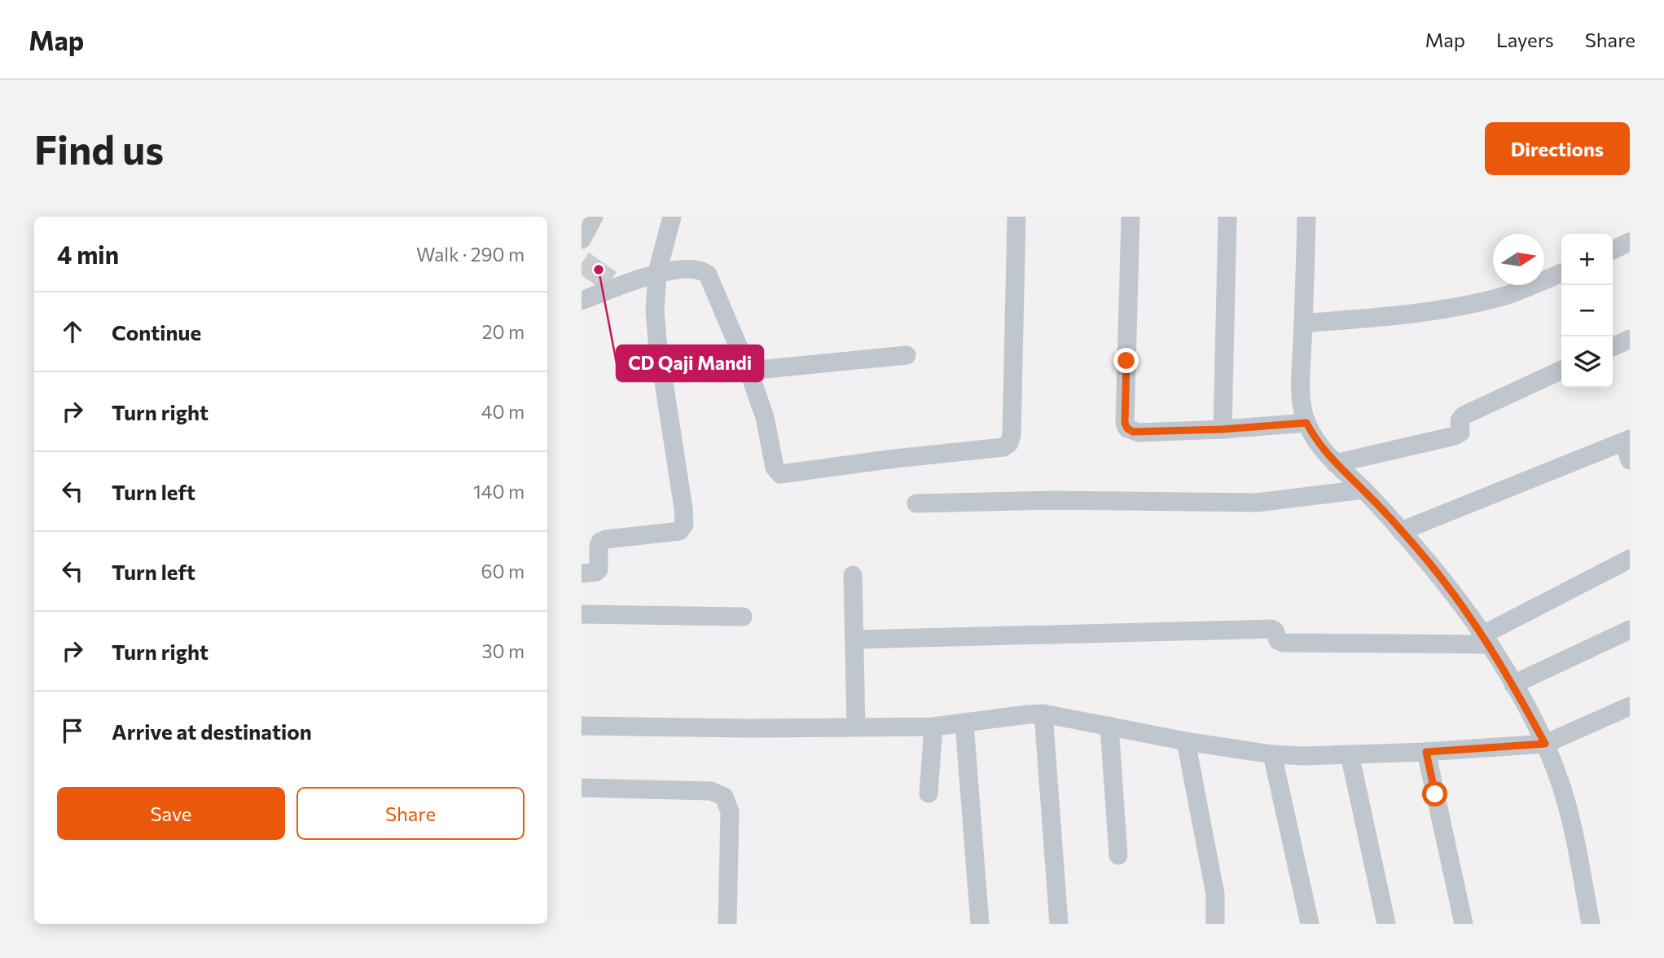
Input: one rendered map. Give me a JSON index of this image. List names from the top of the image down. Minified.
{"places":["CD Qaji Mandi"],"north":"right","page":{"header":"Map","nav":["Map","Layers","Share"],"buttons":["Directions",["Save","Share"]],"title":"Find us","heading":["4 min","Walk · 290 m"],"map_buttons":["+","−"],"list":[["Continue","20 m"],["Turn right","40 m"],["Turn left","140 m"],["Turn left","60 m"],["Turn right","30 m"],"Arrive at destination"]}}
